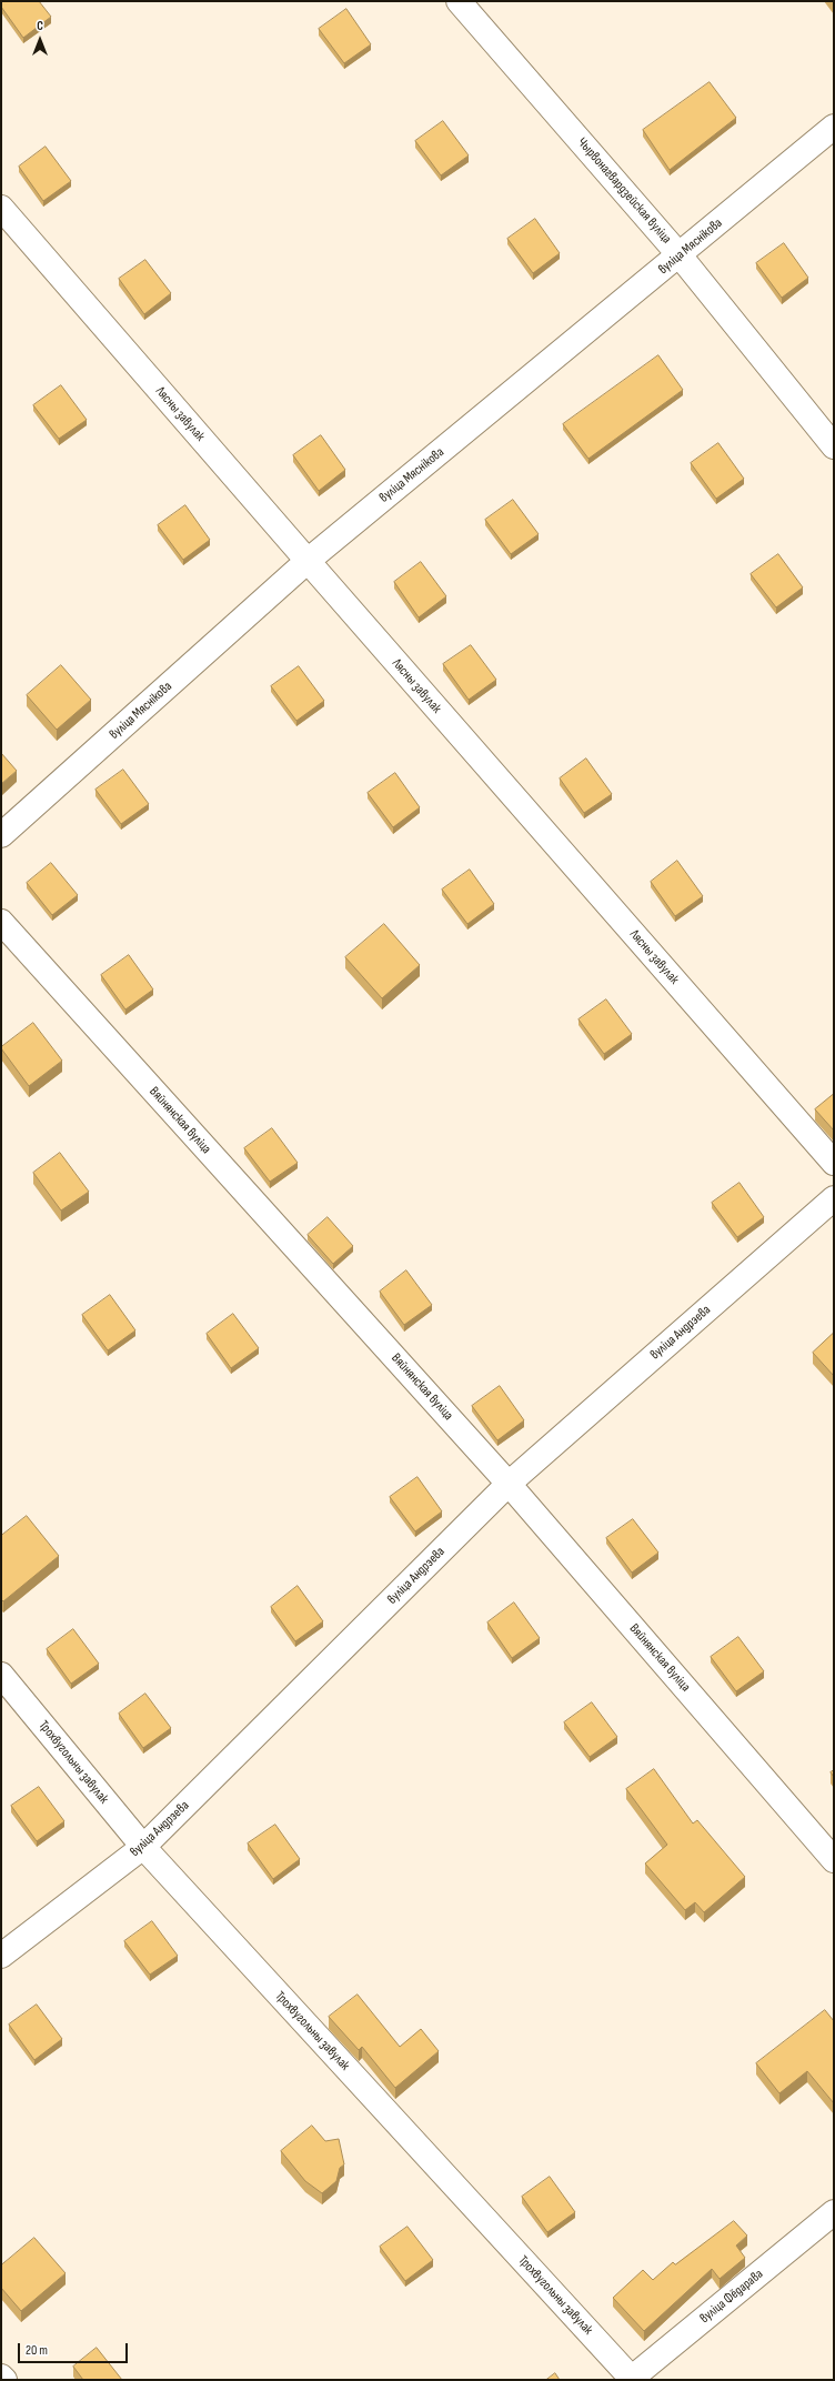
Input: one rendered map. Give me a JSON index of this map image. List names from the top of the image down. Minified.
{"streets":{"street":["Чырвонагвардзейская вуліца","вуліца Мяснікова","Лясны завулак","Вяйнянская вуліца","вуліца Андрэева","Трохвугольны завулак","вуліца Фёдарава"]},"crossings":[["Чырвонагвардзейская вуліца","вуліца Мяснікова"],["вуліца Мяснікова","Лясны завулак"],["Вяйнянская вуліца","вуліца Андрэева"],["вуліца Андрэева","Трохвугольны завулак"],["Трохвугольны завулак","вуліца Фёдарава"]],"scale_bar":"20 m","north":"top"}
